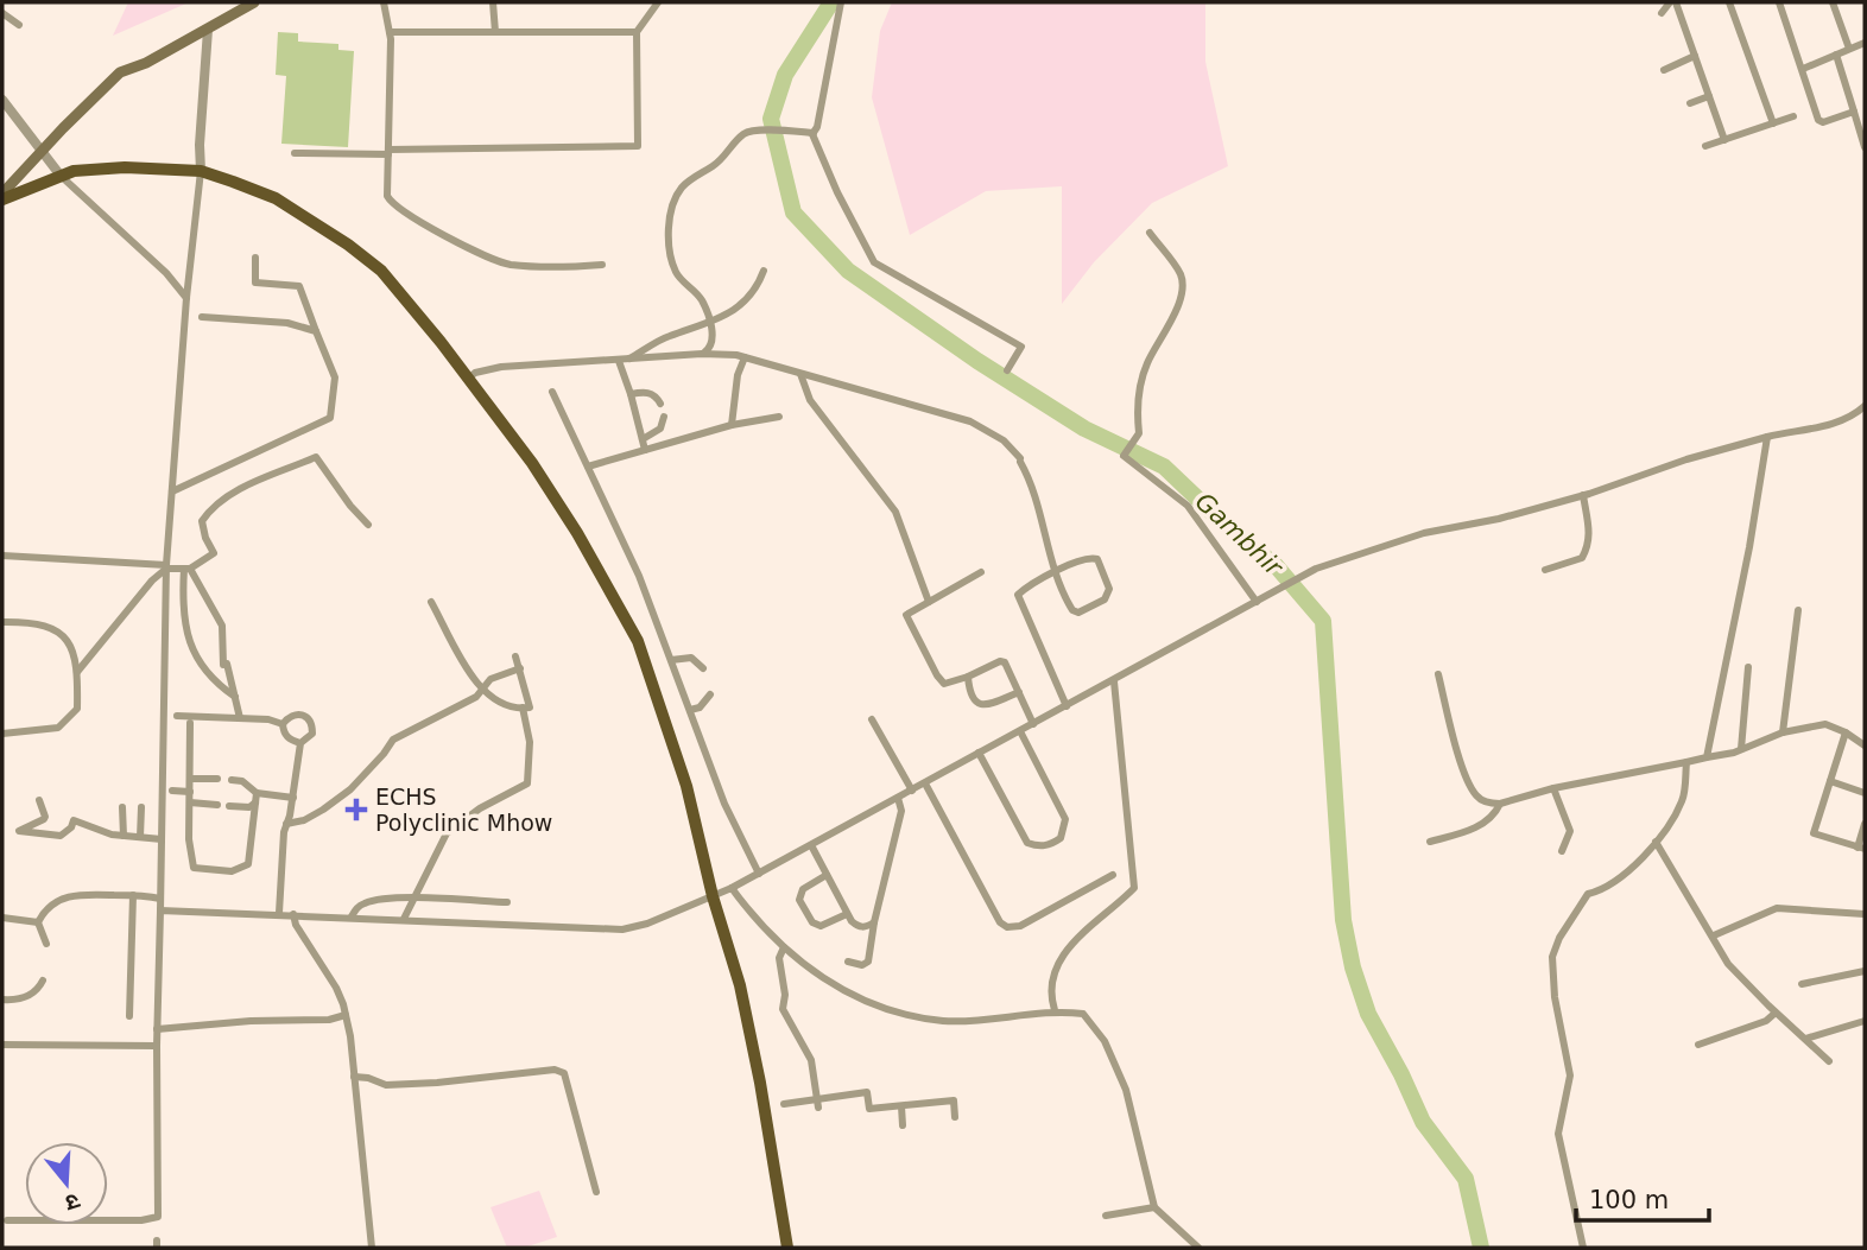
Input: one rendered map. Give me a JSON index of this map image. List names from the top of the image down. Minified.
{"water":["Gambhir"],"places":{"health":["ECHS Polyclinic Mhow"]},"scale_bar":"100 m","north":"bottom"}
